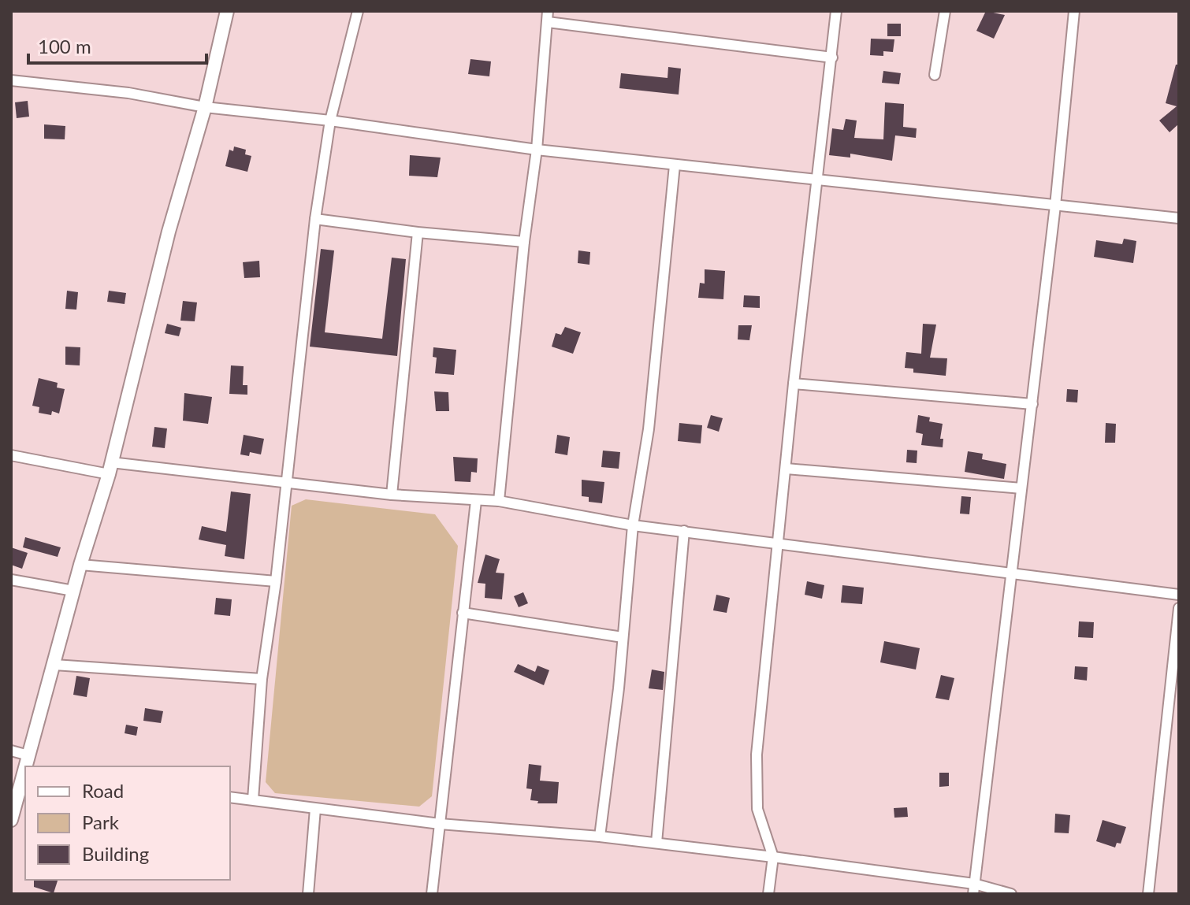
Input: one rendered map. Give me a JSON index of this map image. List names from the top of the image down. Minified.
{"legend":["Road","Park","Building"],"scale_bar":"100 m"}
